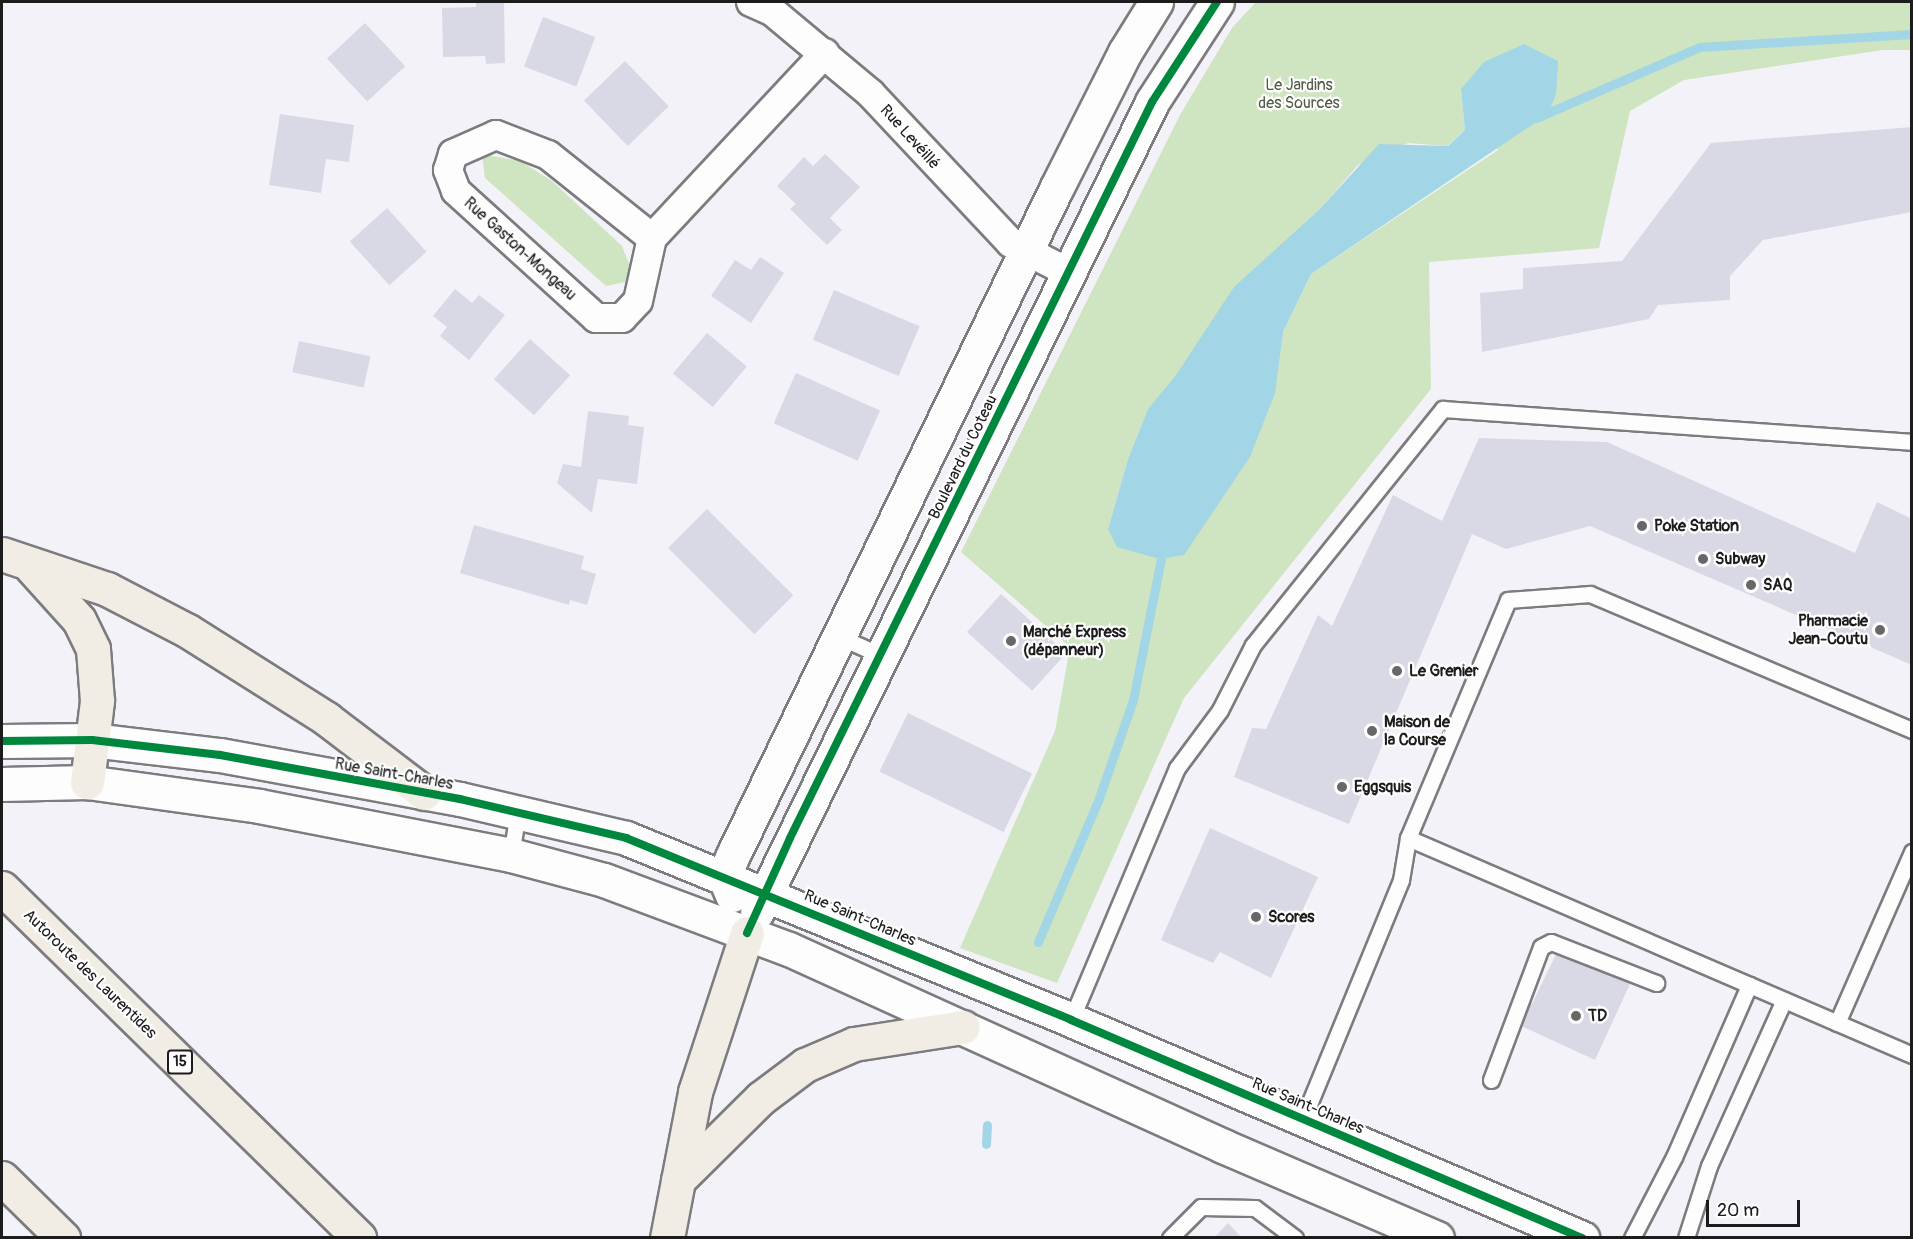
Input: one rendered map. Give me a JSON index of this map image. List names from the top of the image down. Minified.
{"streets":{"highway":["Autoroute des Laurentides","15"],"street":["Rue Levéillé","Rue Gaston-Mongeau","Boulevard du Coteau","Rue Saint-Charles"]},"crossings":[["Rue Levéillé","Boulevard du Coteau"],["Boulevard du Coteau","Rue Saint-Charles"]],"parks":["Le Jardins des Sources"],"places":["Poke Station","Subway","SAQ","Pharmacie Jean-Coutu","Marché Express (dépanneur)","Le Grenier","Maison de la Course","Eggsquis","Scores","TD"],"scale_bar":"20 m"}
